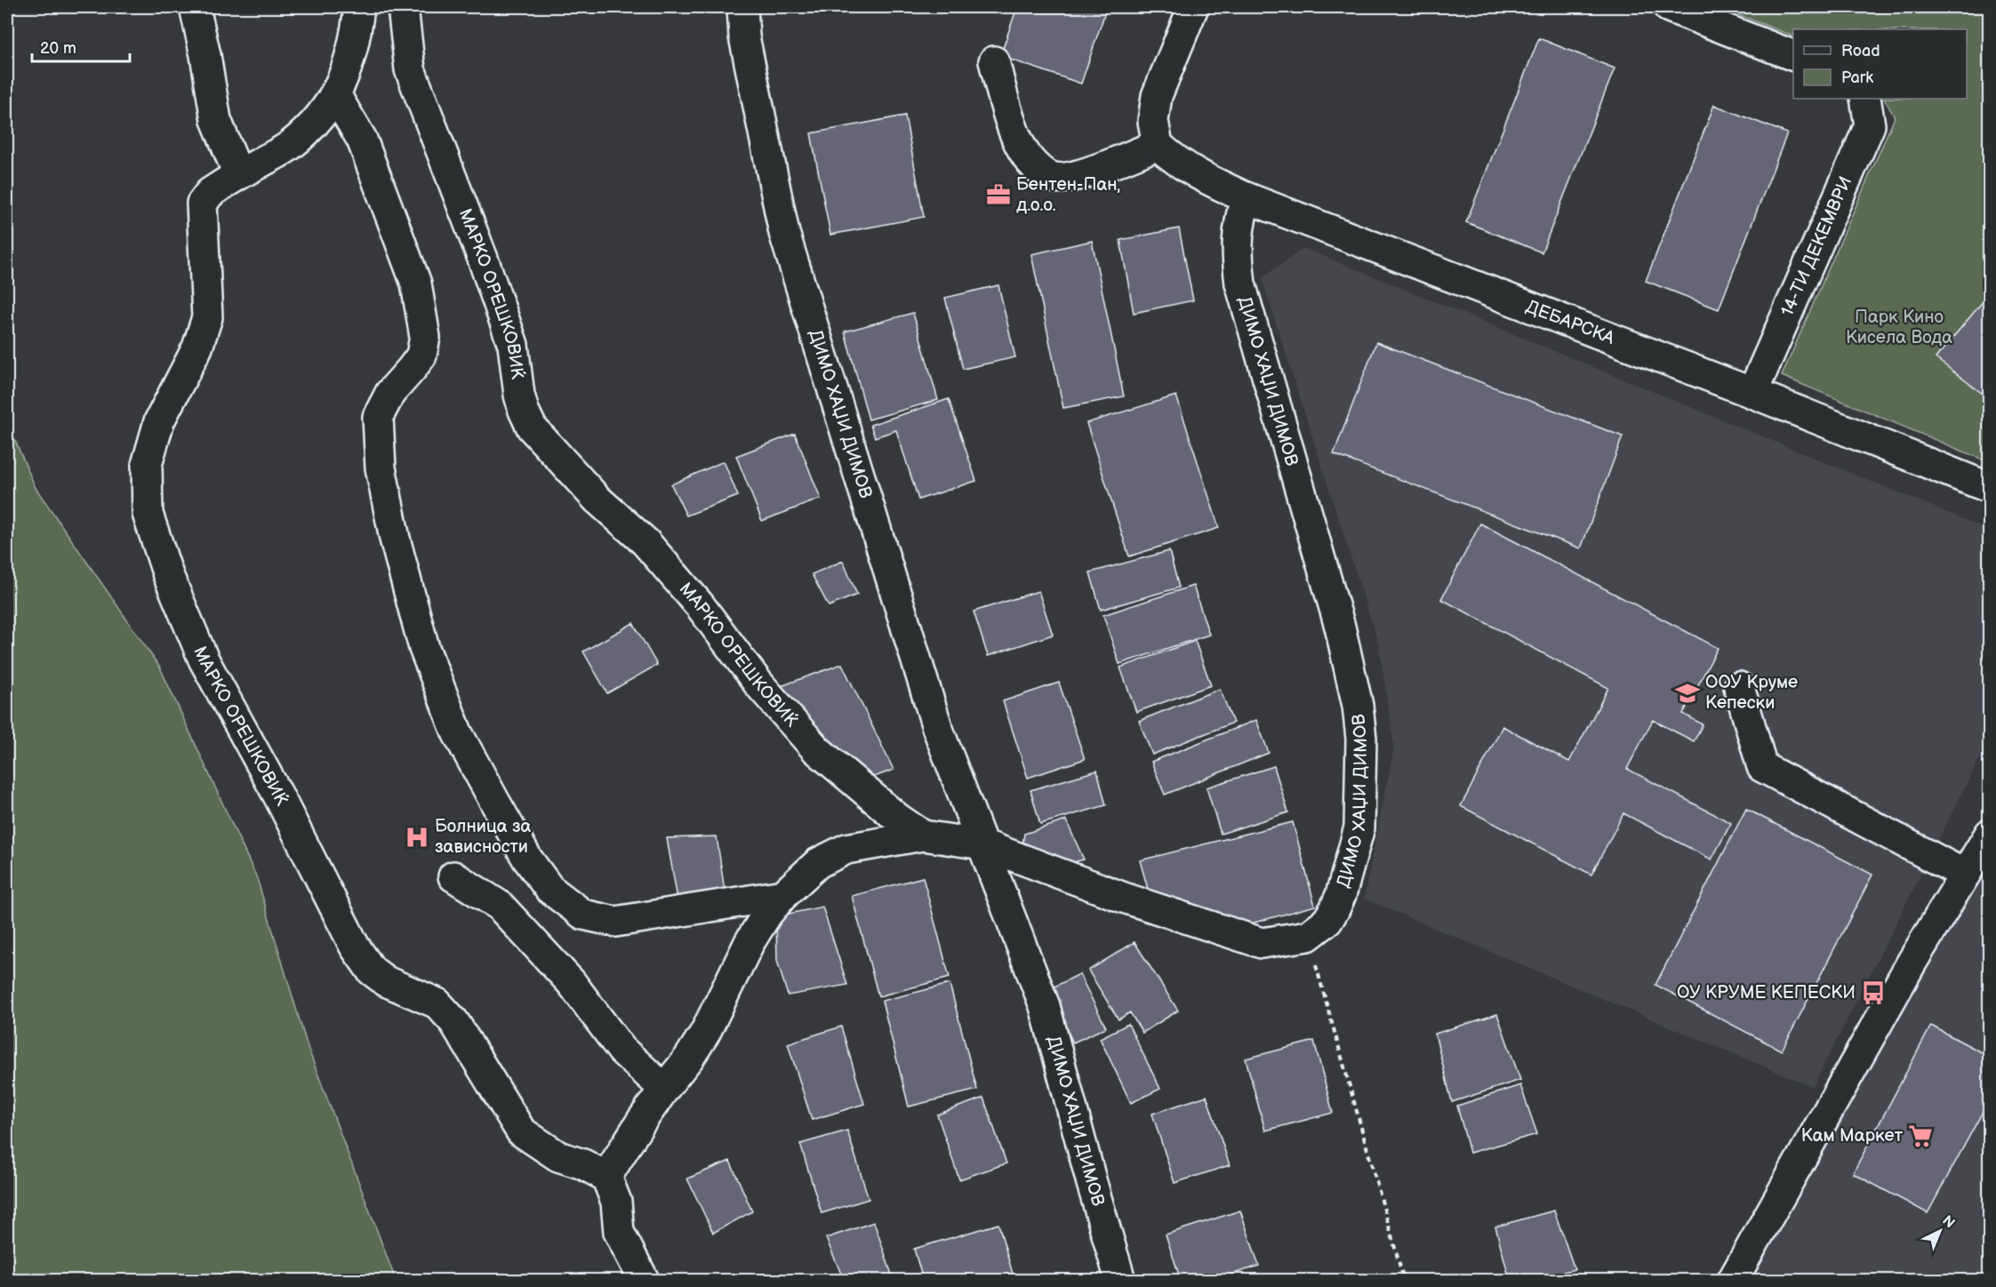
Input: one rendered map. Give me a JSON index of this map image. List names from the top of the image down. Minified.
{"streets":{"street":["14-ТИ ДЕКЕМВРИ","МАРКО ОРЕШКОВИЌ","ДЕБАРСКА","ДИМО ХАЏИ ДИМОВ"]},"crossings":[["14-ТИ ДЕКЕМВРИ","ДЕБАРСКА"],["ДЕБАРСКА","ДИМО ХАЏИ ДИМОВ"]],"parks":["Парк Кино Кисела Вода"],"places":{"office":["Бентен-Пан, д.о.о."],"school or university":["ООУ Круме Кепески"],"hospital":["Болница за зависности"],"bus stop":["ОУ КРУМЕ КЕПЕСКИ"],"supermarket":["Кам Маркет"]},"legend":["Road","Park"],"scale_bar":"20 m","north":"top right"}
